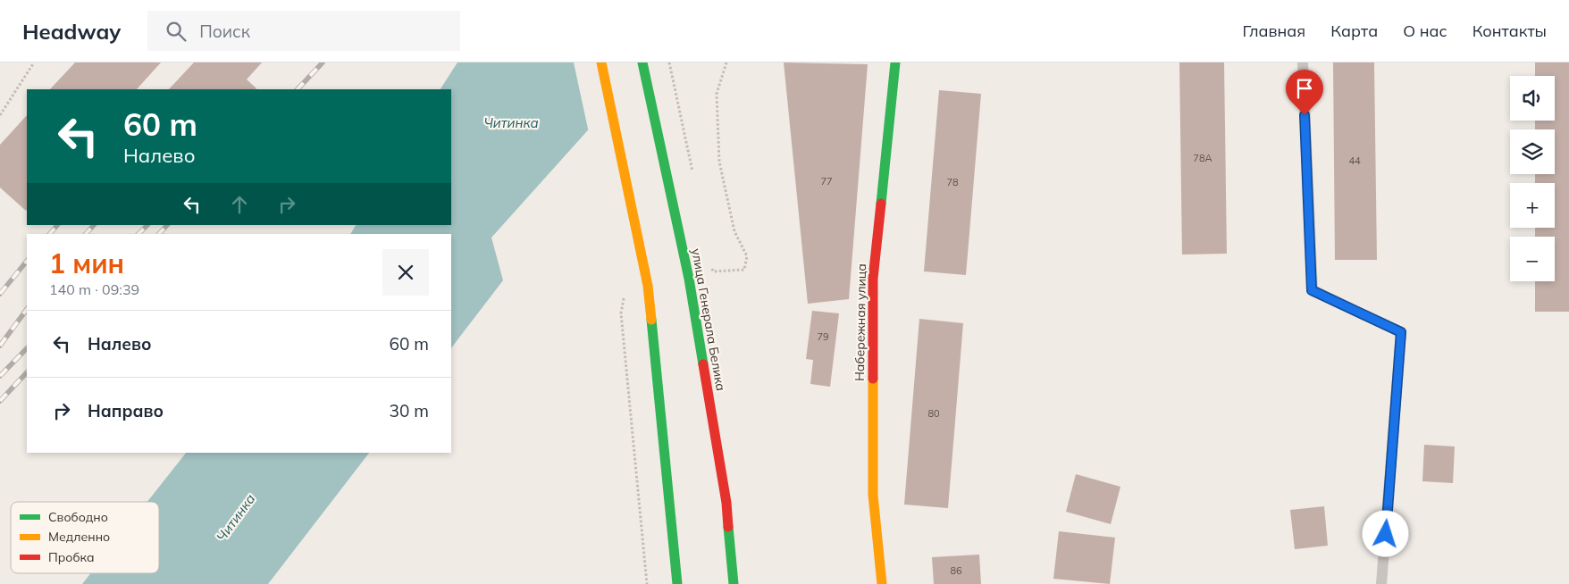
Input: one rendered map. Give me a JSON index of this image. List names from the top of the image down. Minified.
{"streets":{"main road":["улица Генерала Белика","Набережная улица"]},"water":["Читинка"],"house_numbers":["78А","44","77","78","79","80","86"],"legend":["Свободно","Медленно","Пробка"],"page":{"header":"Headway","search":"Поиск","nav":["Главная","Карта","О нас","Контакты"],"map_buttons":["+","−"],"turn":["60 m","Налево"],"heading":["1 мин","140 m · 09:39"],"list":[{"name":"Налево","value":"60 m"},{"name":"Направо","value":"30 m"}]}}
